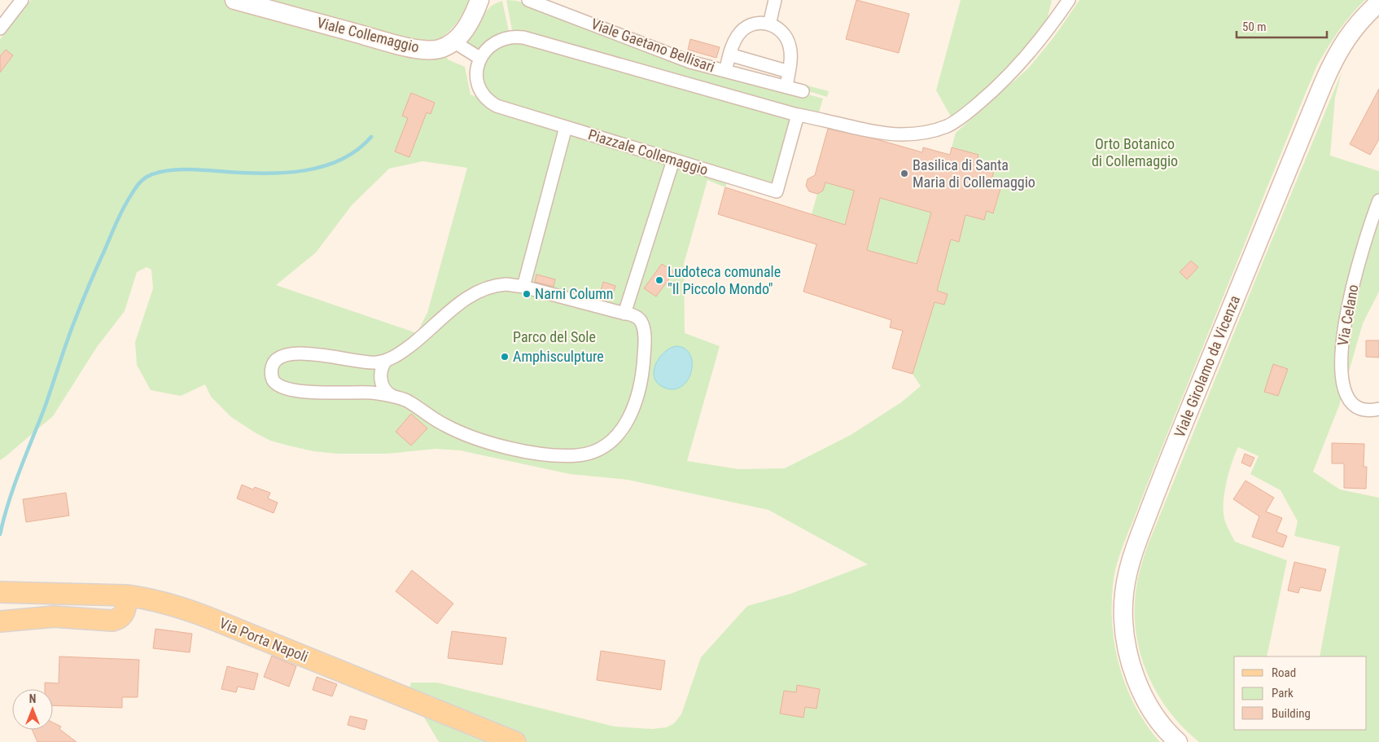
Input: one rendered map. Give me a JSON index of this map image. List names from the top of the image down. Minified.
{"streets":{"main road":["Viale Collemaggio","Viale Girolamo da Vicenza","Via Porta Napoli"],"street":["Viale Gaetano Bellisari","Piazzale Collemaggio","Via Celano"]},"parks":["Orto Botanico di Collemaggio","Parco del Sole"],"places":["Basilica di Santa Maria di Collemaggio","Ludoteca comunale \"Il Piccolo Mondo\"","Narni Column","Amphisculpture"],"legend":["Road","Park","Building"],"scale_bar":"50 m","north":"top"}
